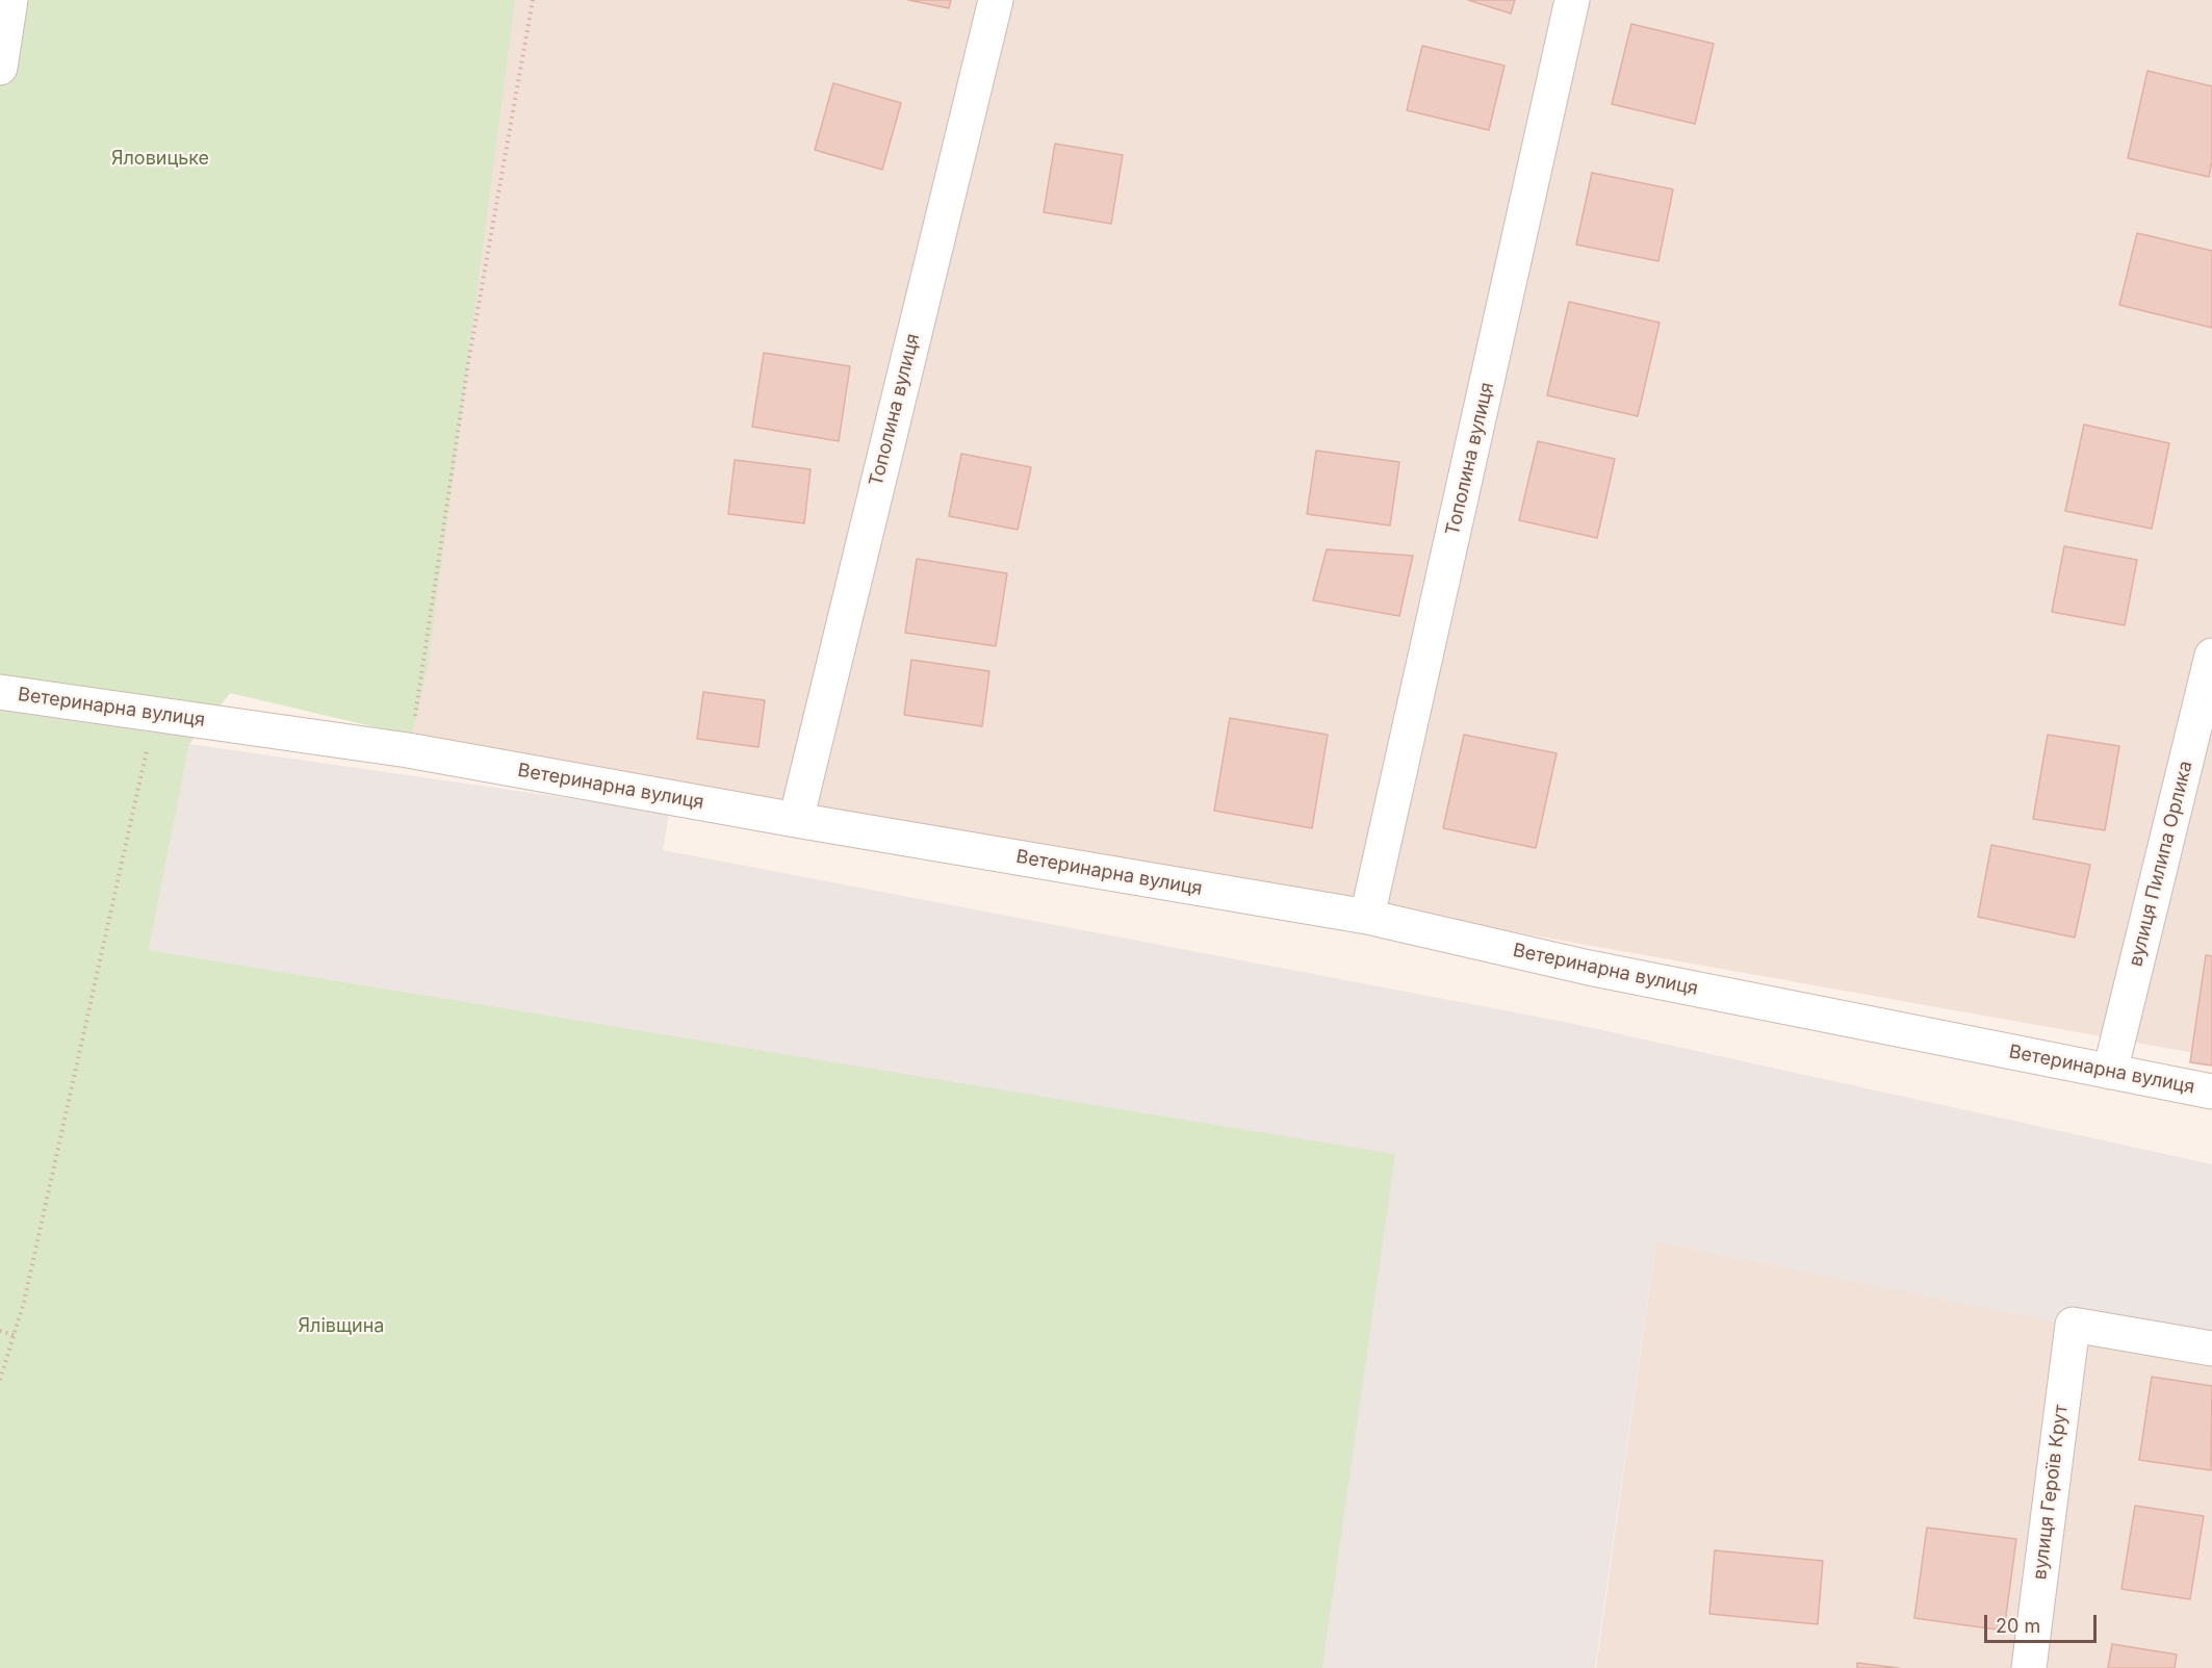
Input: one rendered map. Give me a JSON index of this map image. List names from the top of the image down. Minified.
{"streets":{"street":["Тополина вулиця","Ветеринарна вулиця","вулиця Пилипа Орлика","вулиця Героїв Крут"]},"crossings":[["Тополина вулиця","Ветеринарна вулиця"],["Ветеринарна вулиця","вулиця Пилипа Орлика"]],"parks":["Яловицьке","Ялівщина"],"scale_bar":"20 m"}
